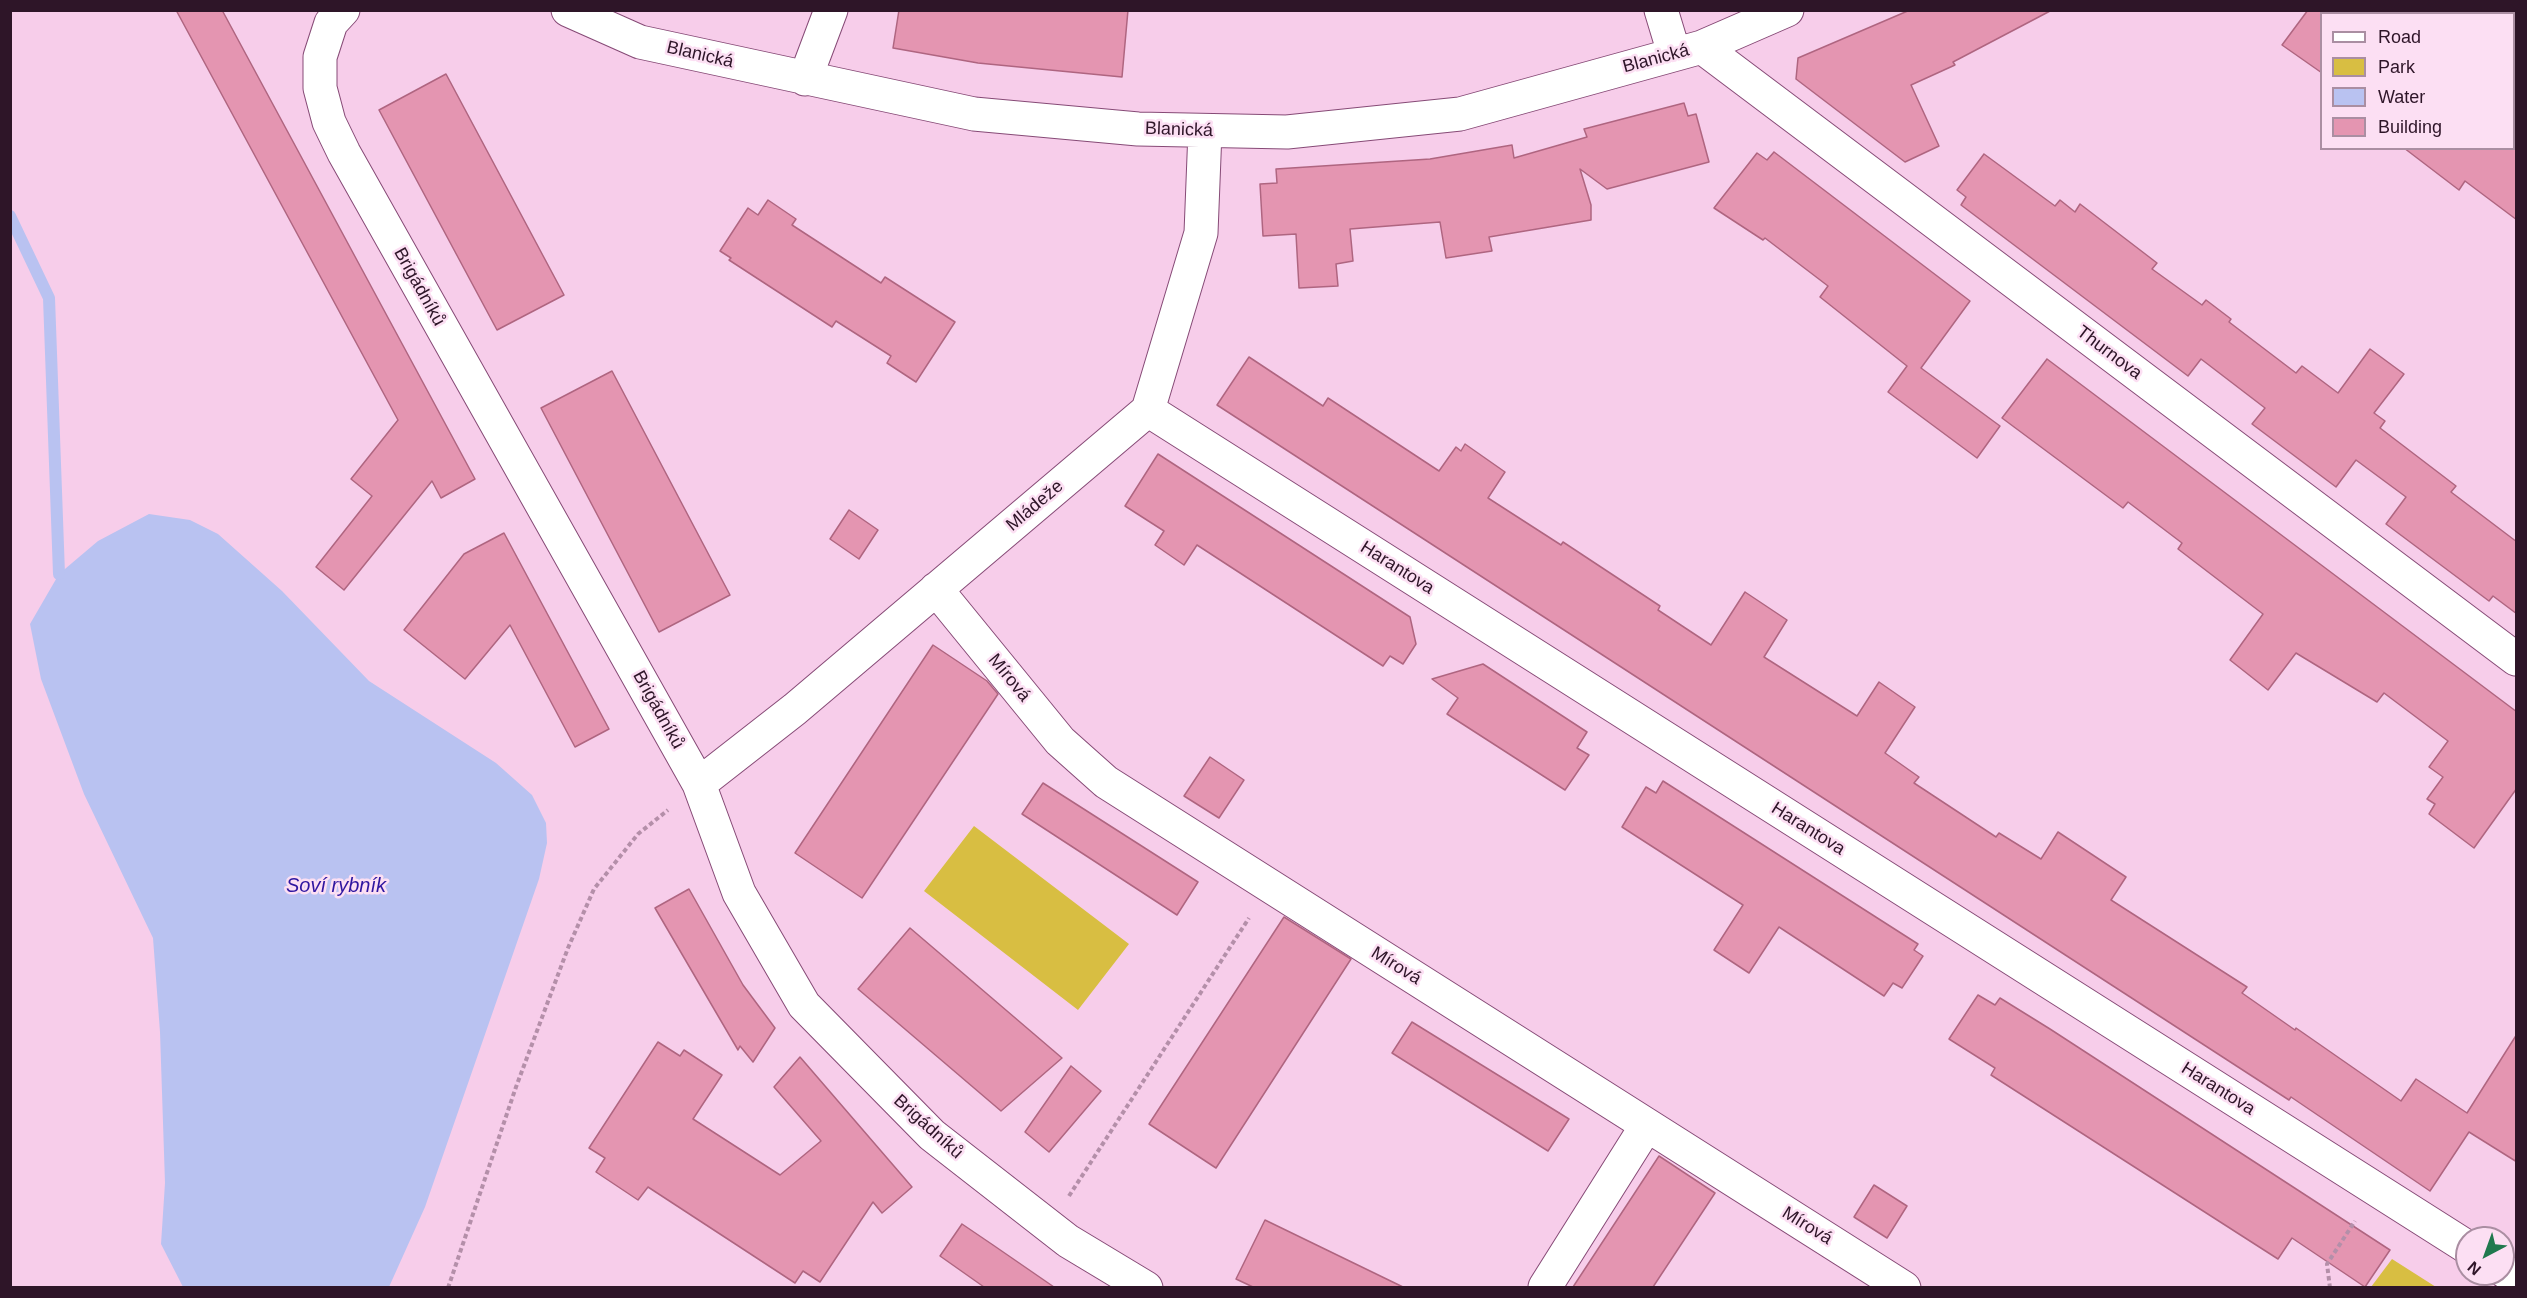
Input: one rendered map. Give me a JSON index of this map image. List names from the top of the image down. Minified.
{"streets":{"street":["Blanická","Brigádníků","Thurnova","Mládeže","Harantova","Mírová"]},"crossings":[["Blanická","Thurnova"],["Brigádníků","Mládeže"],["Mládeže","Harantova"],["Mládeže","Mírová"]],"water":["Soví rybník"],"legend":["Road","Park","Water","Building"],"north":"bottom left"}
